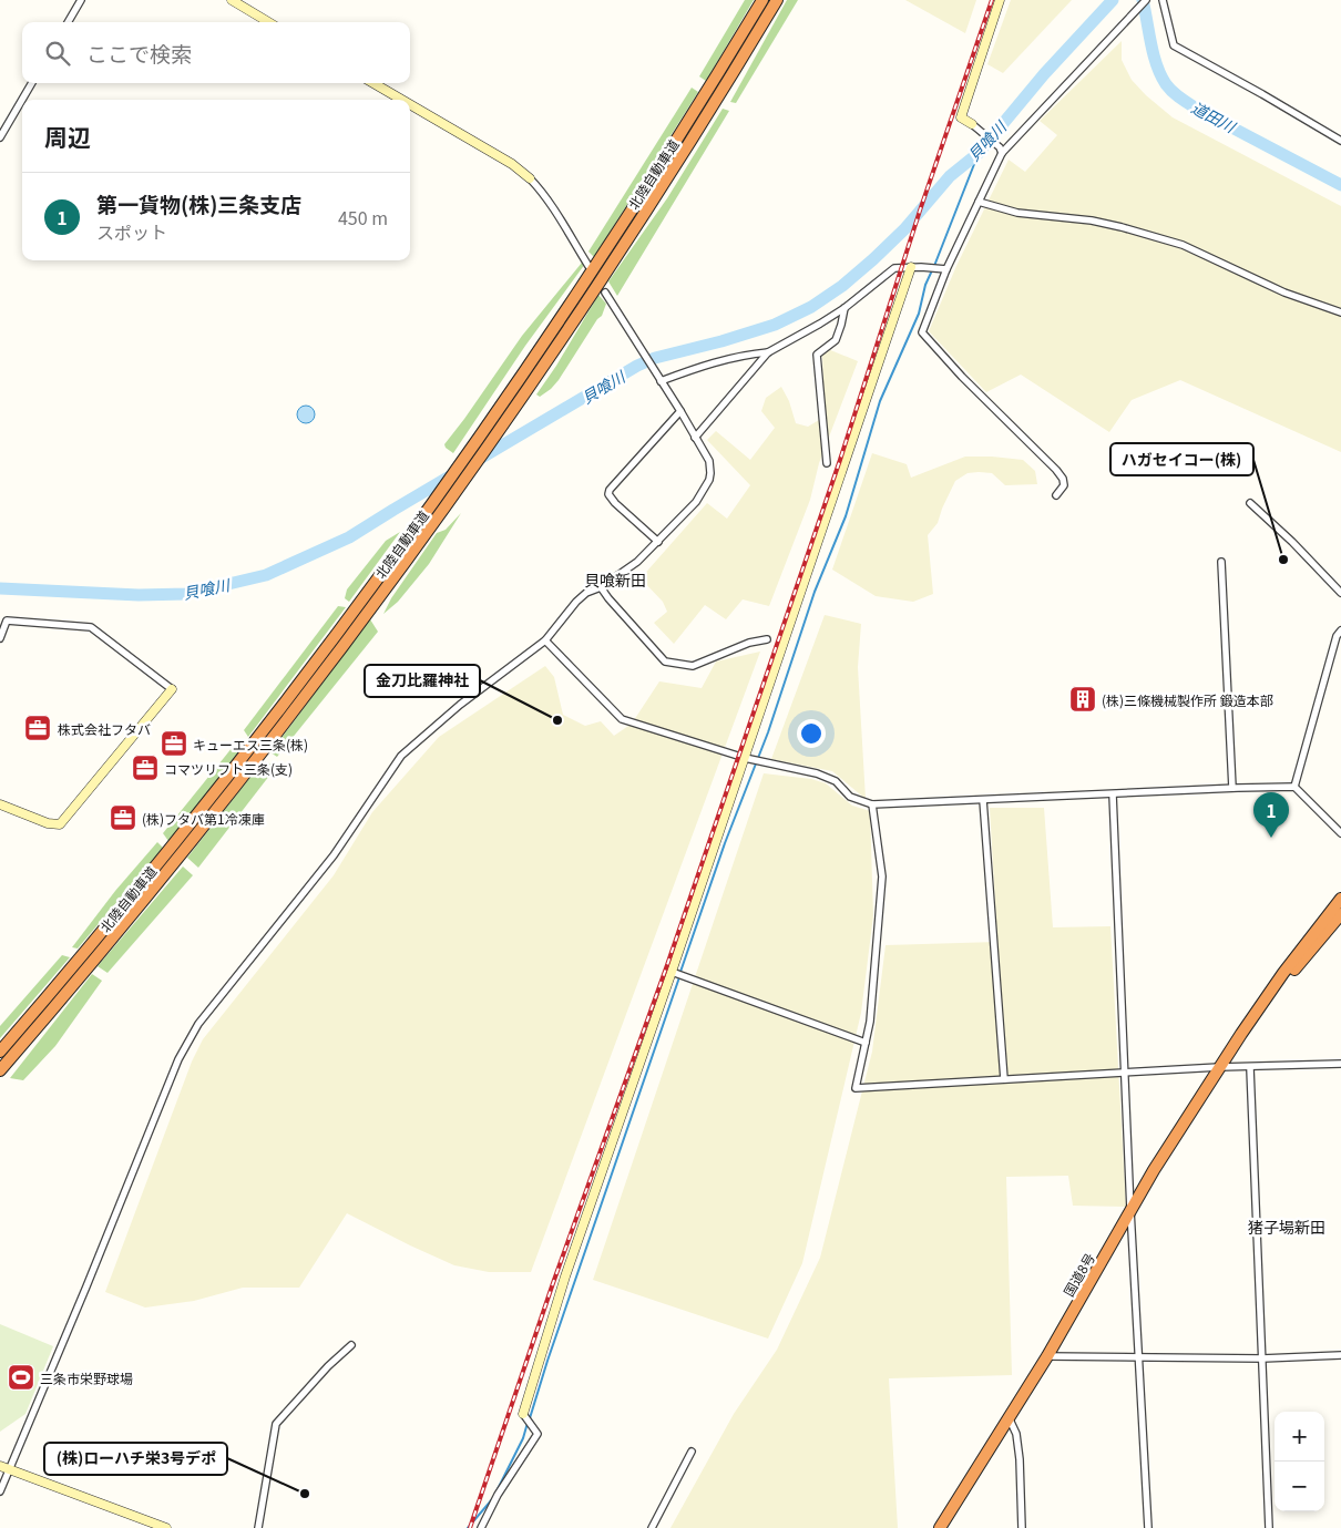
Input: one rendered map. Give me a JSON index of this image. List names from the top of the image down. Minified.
{"streets":{"highway":["北陸自動車道","国道8号"]},"districts":["貝喰新田","猪子場新田"],"water":["道田川","貝喰川"],"places":{"other":["ハガセイコー(株)","金刀比羅神社","(株)ローハチ栄3号デポ"],"building":["(株)三條機械製作所 鍛造本部"],"office":["株式会社フタバ","キューエス三条(株)","コマツリフト三条(支)","(株)フタバ第1冷凍庫"],"sports":["三条市栄野球場"]},"page":{"search":"ここで検索","heading":"周辺","list":[{"mark":"1","name":"第一貨物(株)三条支店","note":"スポット","value":"450 m"}],"pins":"1","map_buttons":["+","−"]}}
